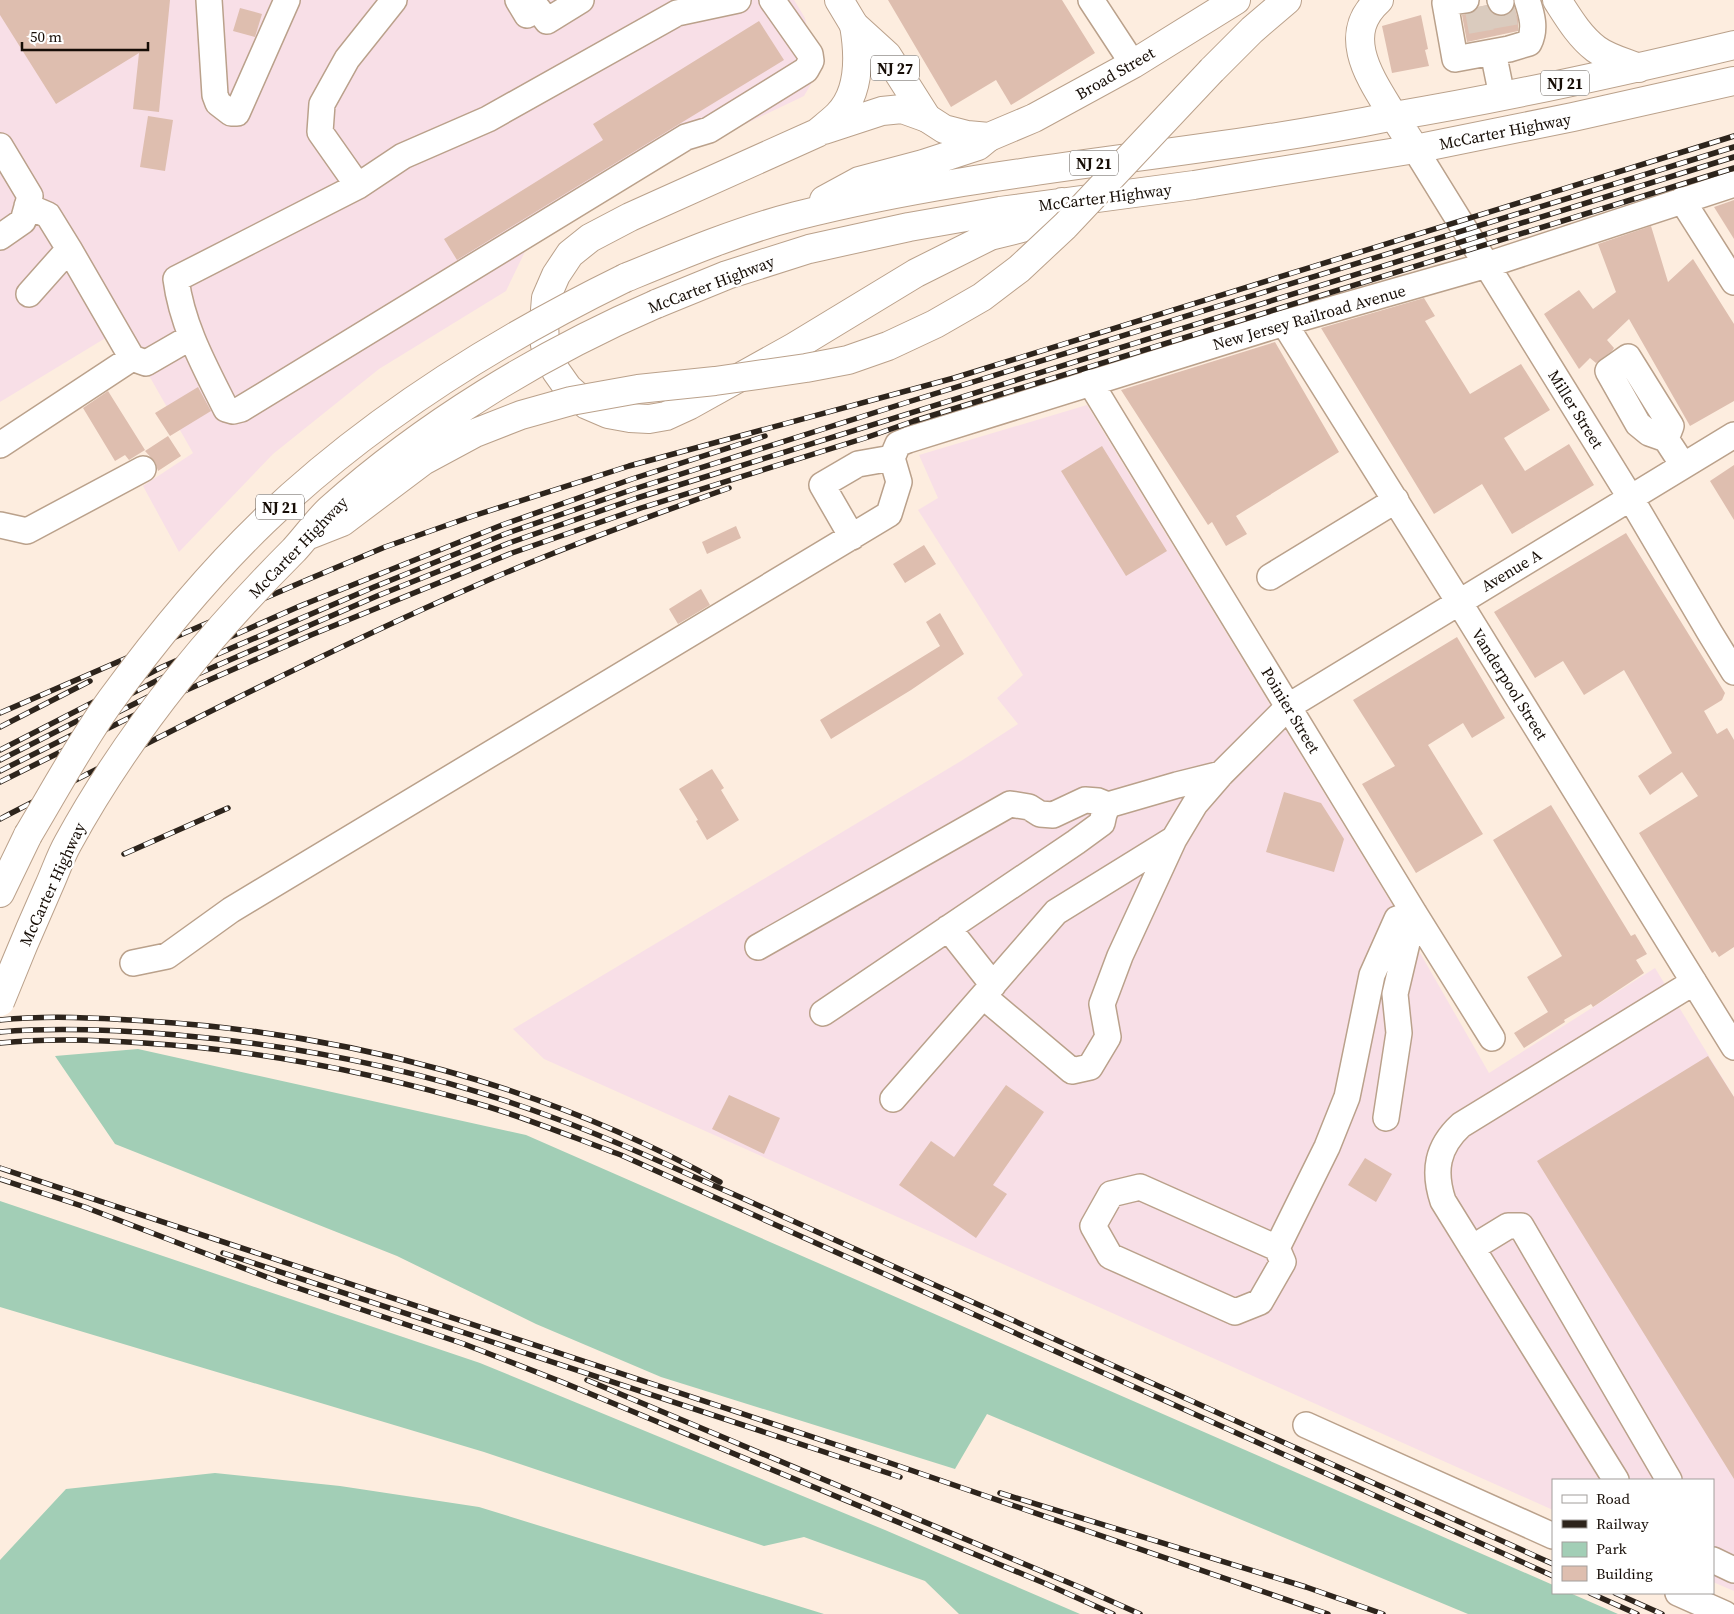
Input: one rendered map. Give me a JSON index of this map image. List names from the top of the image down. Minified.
{"streets":{"main road":["NJ 27","Broad Street","NJ 21","McCarter Highway"],"street":["New Jersey Railroad Avenue","Miller Street","Avenue A","Vanderpool Street","Poinier Street"]},"crossings":[["Broad Street","NJ 21"],["McCarter Highway","Miller Street"],["New Jersey Railroad Avenue","Miller Street"],["New Jersey Railroad Avenue","Vanderpool Street"],["New Jersey Railroad Avenue","Poinier Street"],["Miller Street","Avenue A"],["Avenue A","Vanderpool Street"],["Avenue A","Poinier Street"]],"legend":["Road","Railway","Park","Building"],"scale_bar":"50 m"}
